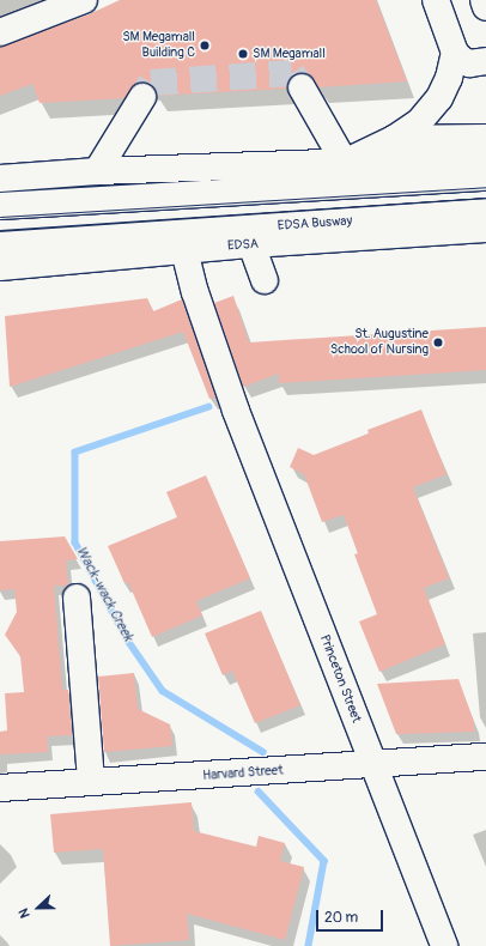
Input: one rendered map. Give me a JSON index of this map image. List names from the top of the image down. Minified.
{"streets":{"main road":["EDSA Busway","EDSA","Princeton Street","Harvard Street"]},"crossings":[["EDSA","Princeton Street"],["Princeton Street","Harvard Street"]],"water":["Wack-wack Creek"],"places":["SM Megamall Building C","SM Megamall","St. Augustine School of Nursing"],"scale_bar":"20 m","north":"left"}
